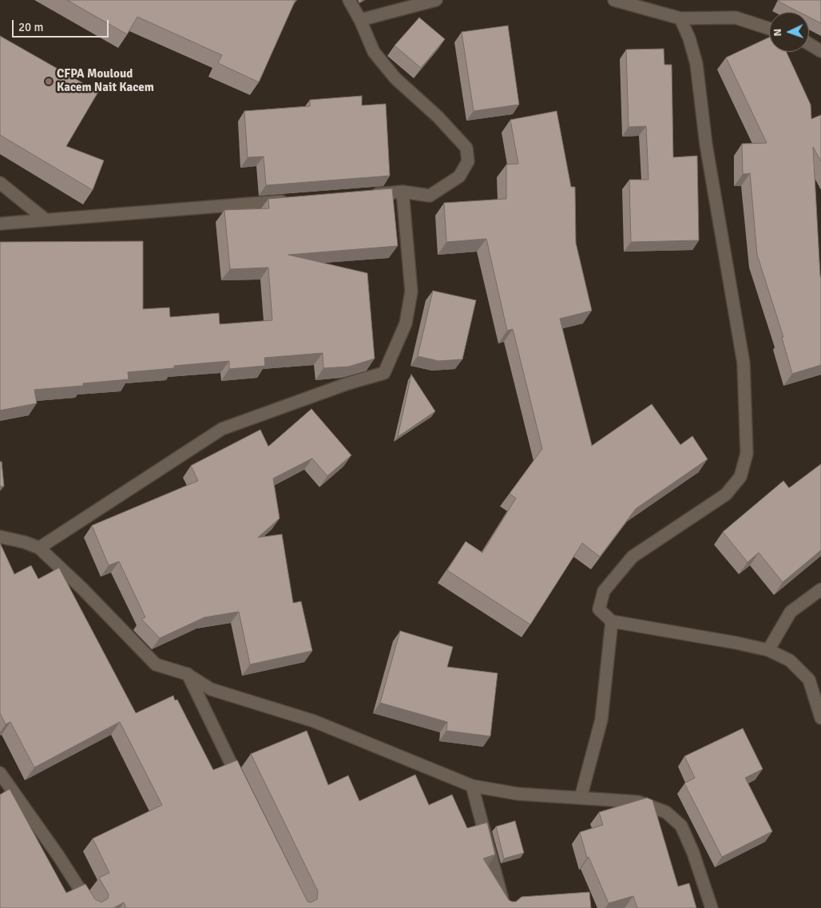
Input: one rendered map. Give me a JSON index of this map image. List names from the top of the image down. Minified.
{"places":["CFPA Mouloud Kacem Nait Kacem"],"scale_bar":"20 m","north":"left"}
